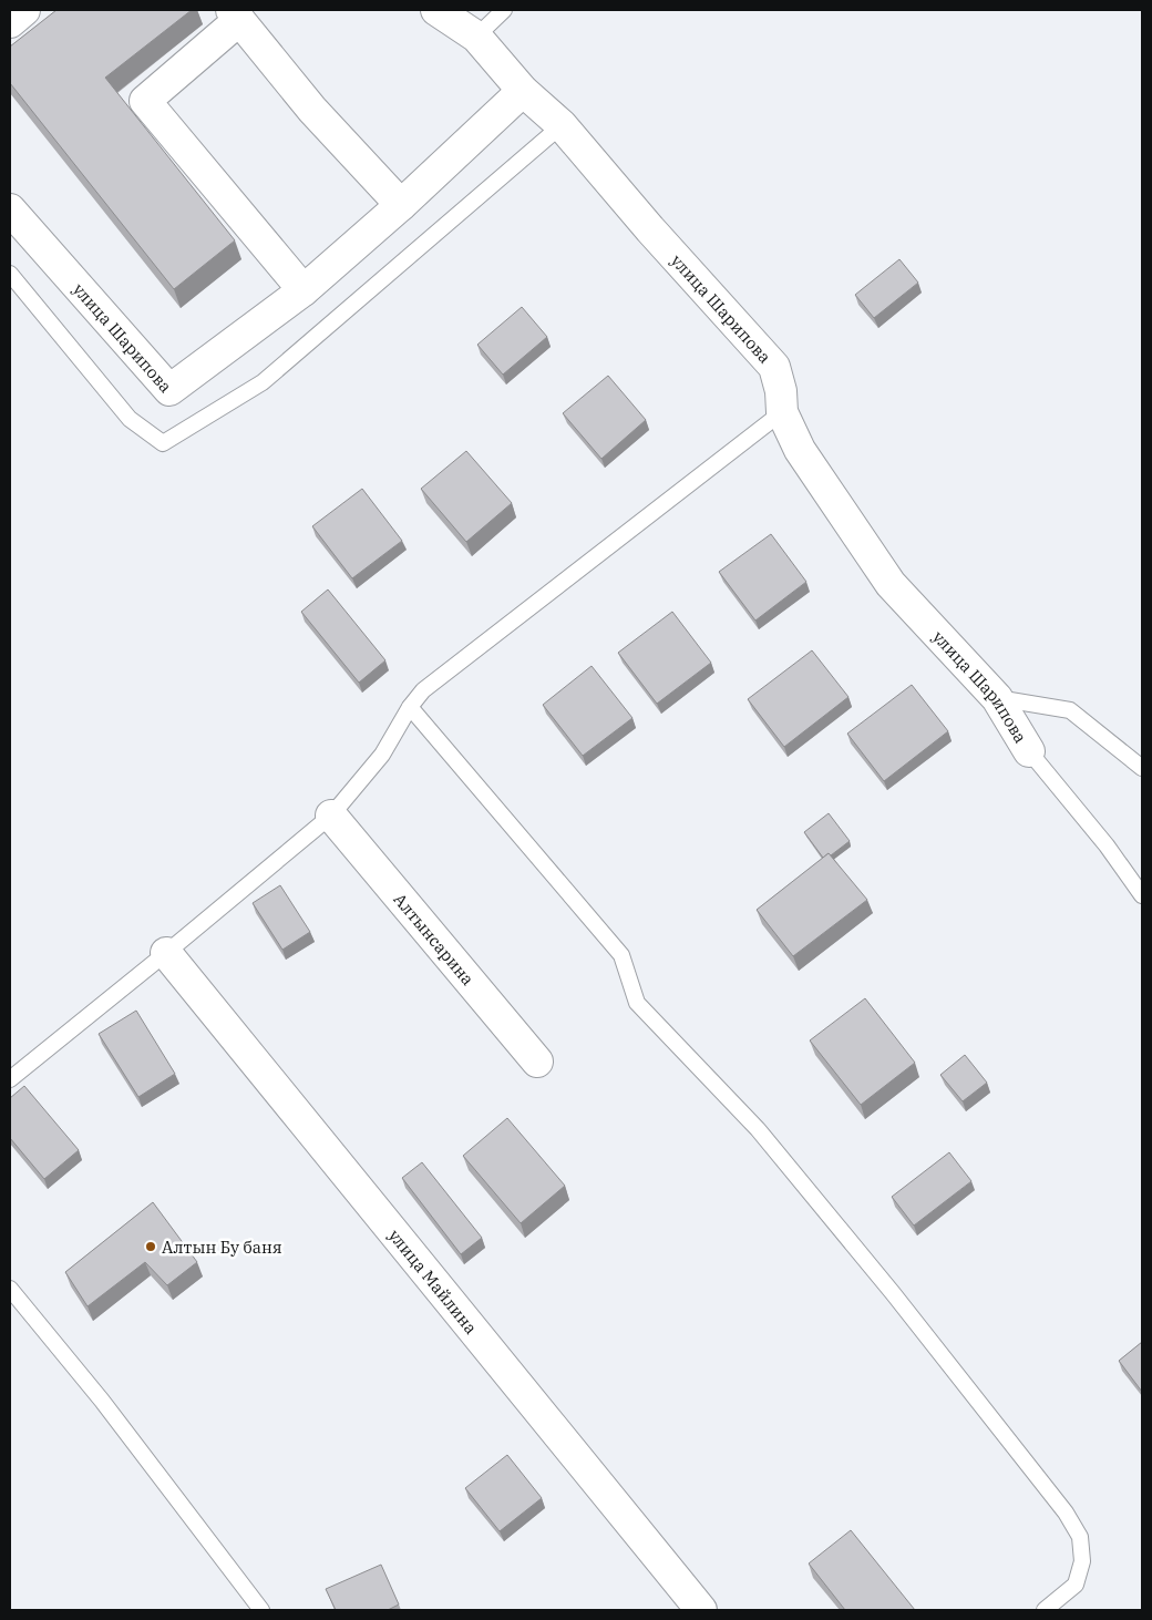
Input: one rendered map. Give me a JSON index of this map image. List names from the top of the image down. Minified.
{"streets":{"street":["улица Шарипова","Алтынсарина","улица Майлина"]},"places":["Алтын Бу баня"]}
